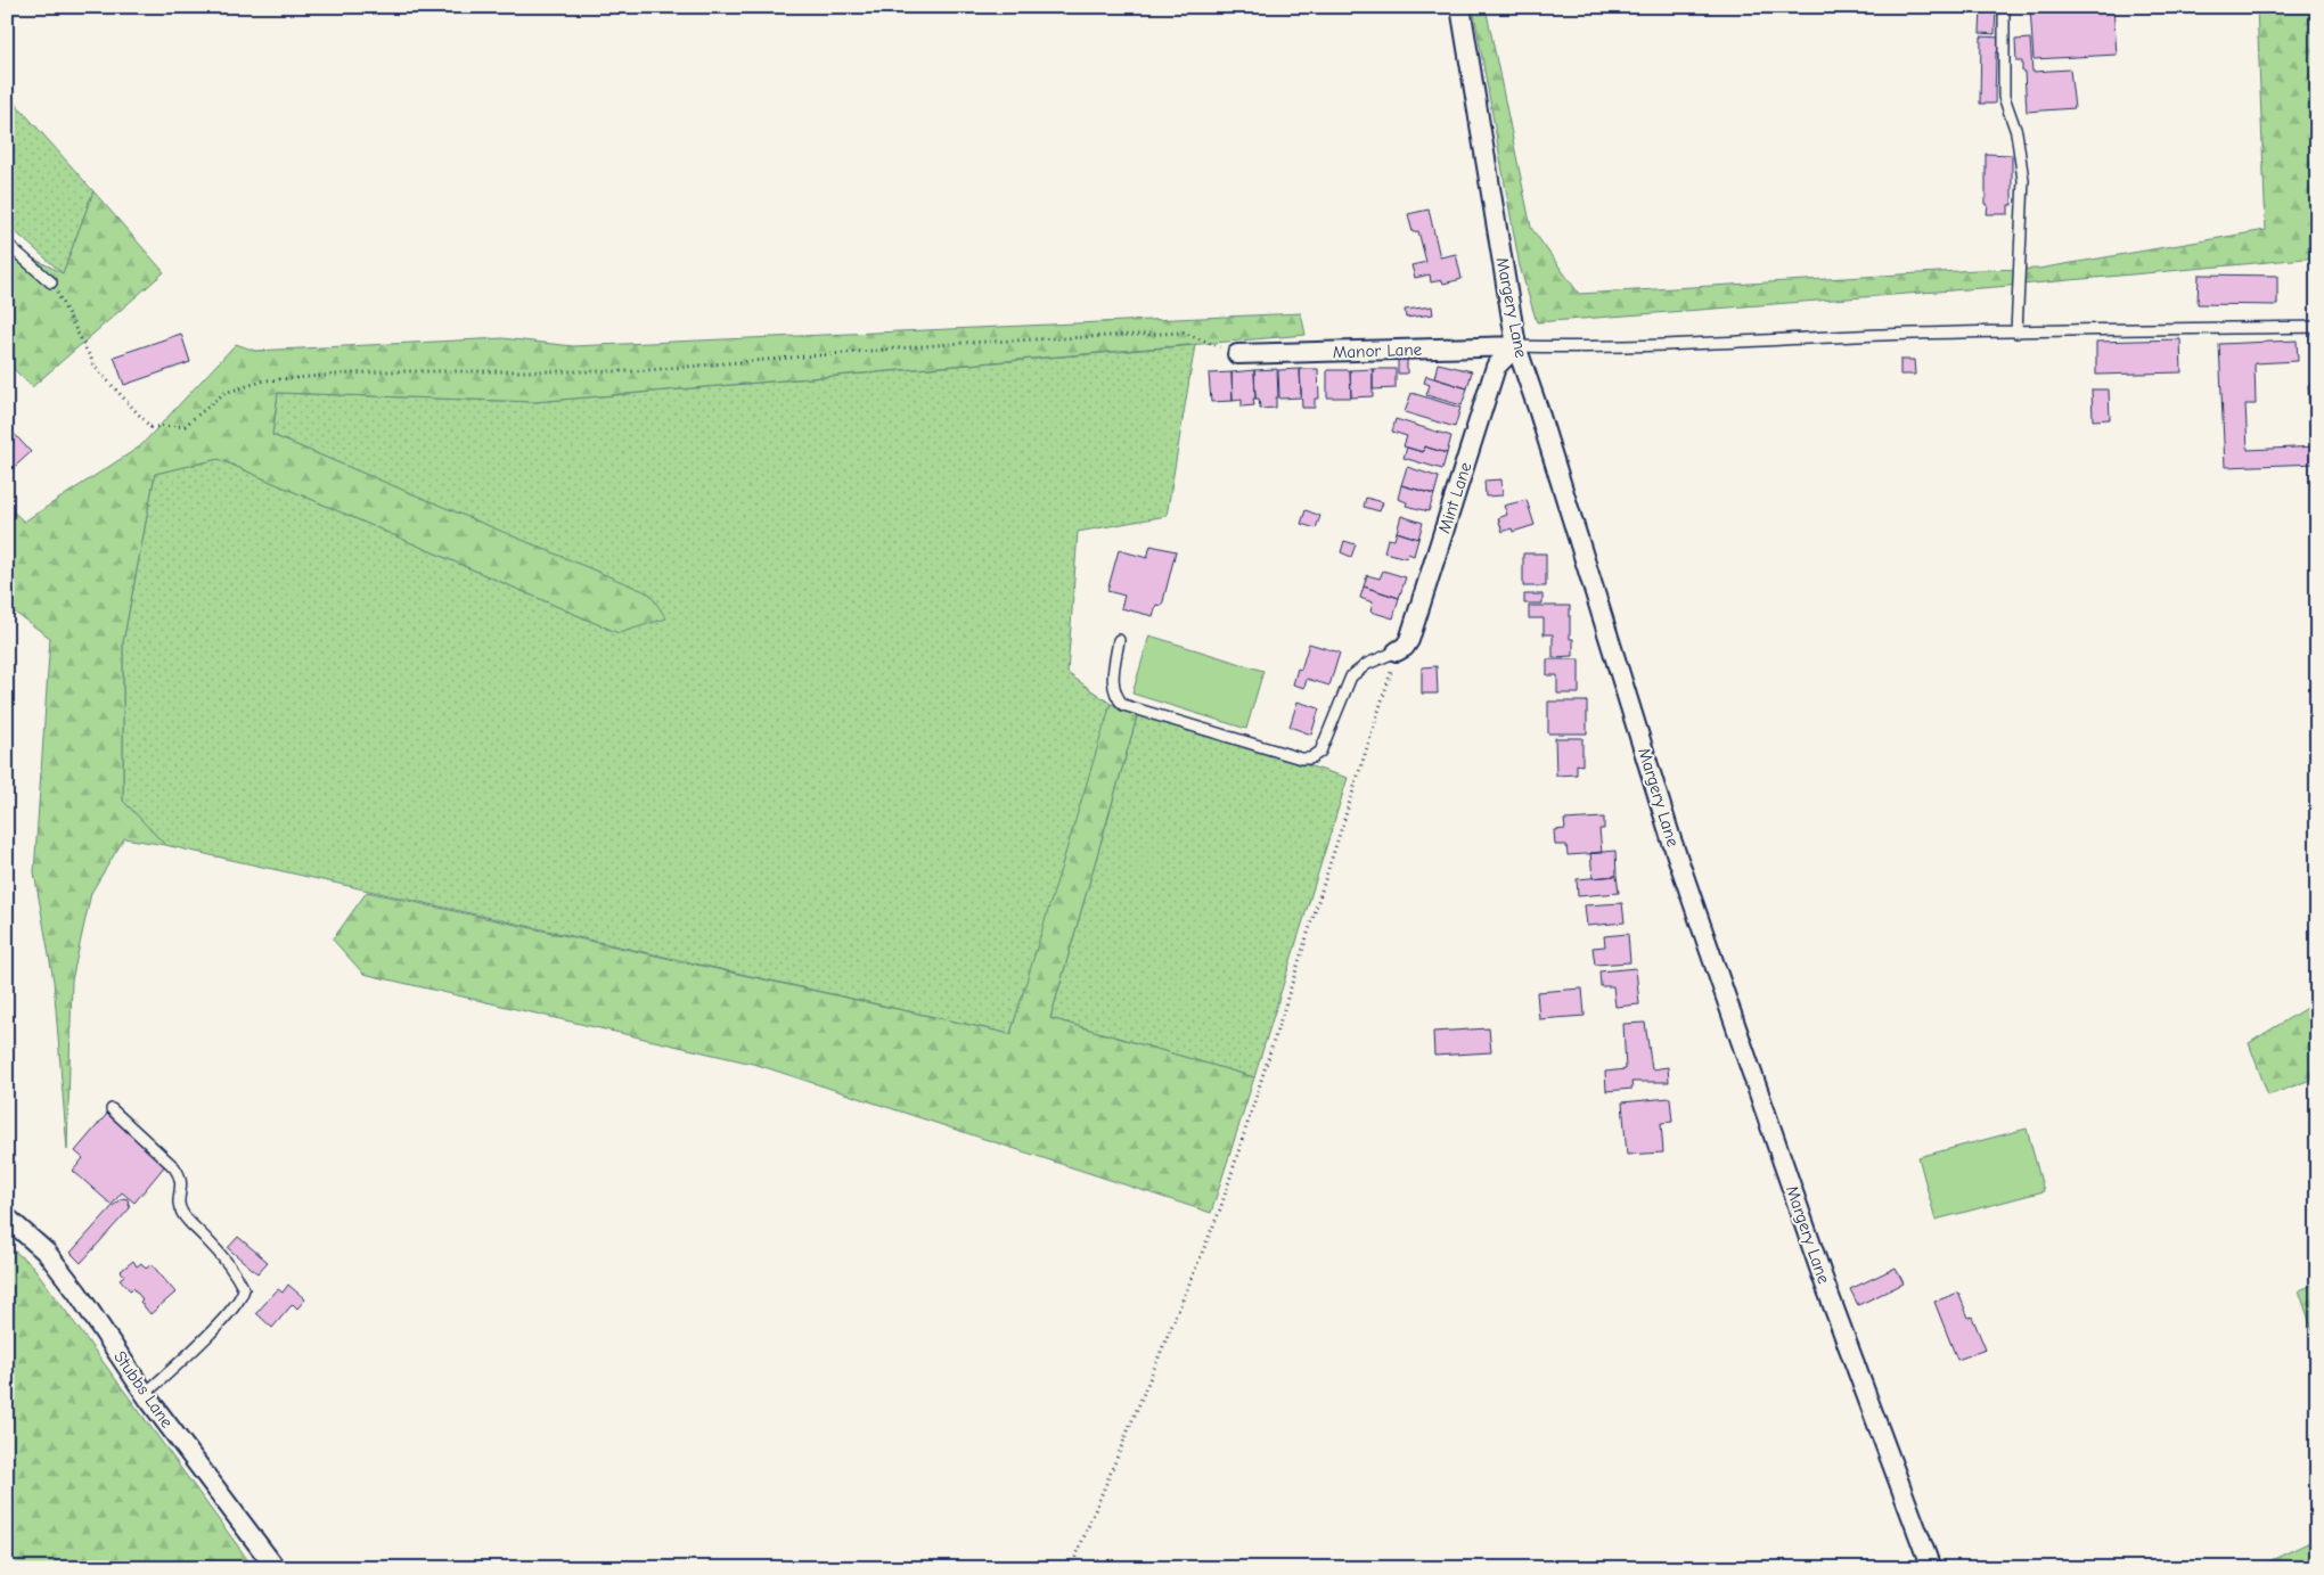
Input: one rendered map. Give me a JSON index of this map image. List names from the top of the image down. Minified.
{"streets":{"street":["Margery Lane","Manor Lane","Mint Lane","Stubbs Lane"]},"crossings":[["Margery Lane","Manor Lane"],["Margery Lane","Mint Lane"],["Manor Lane","Mint Lane"]]}
